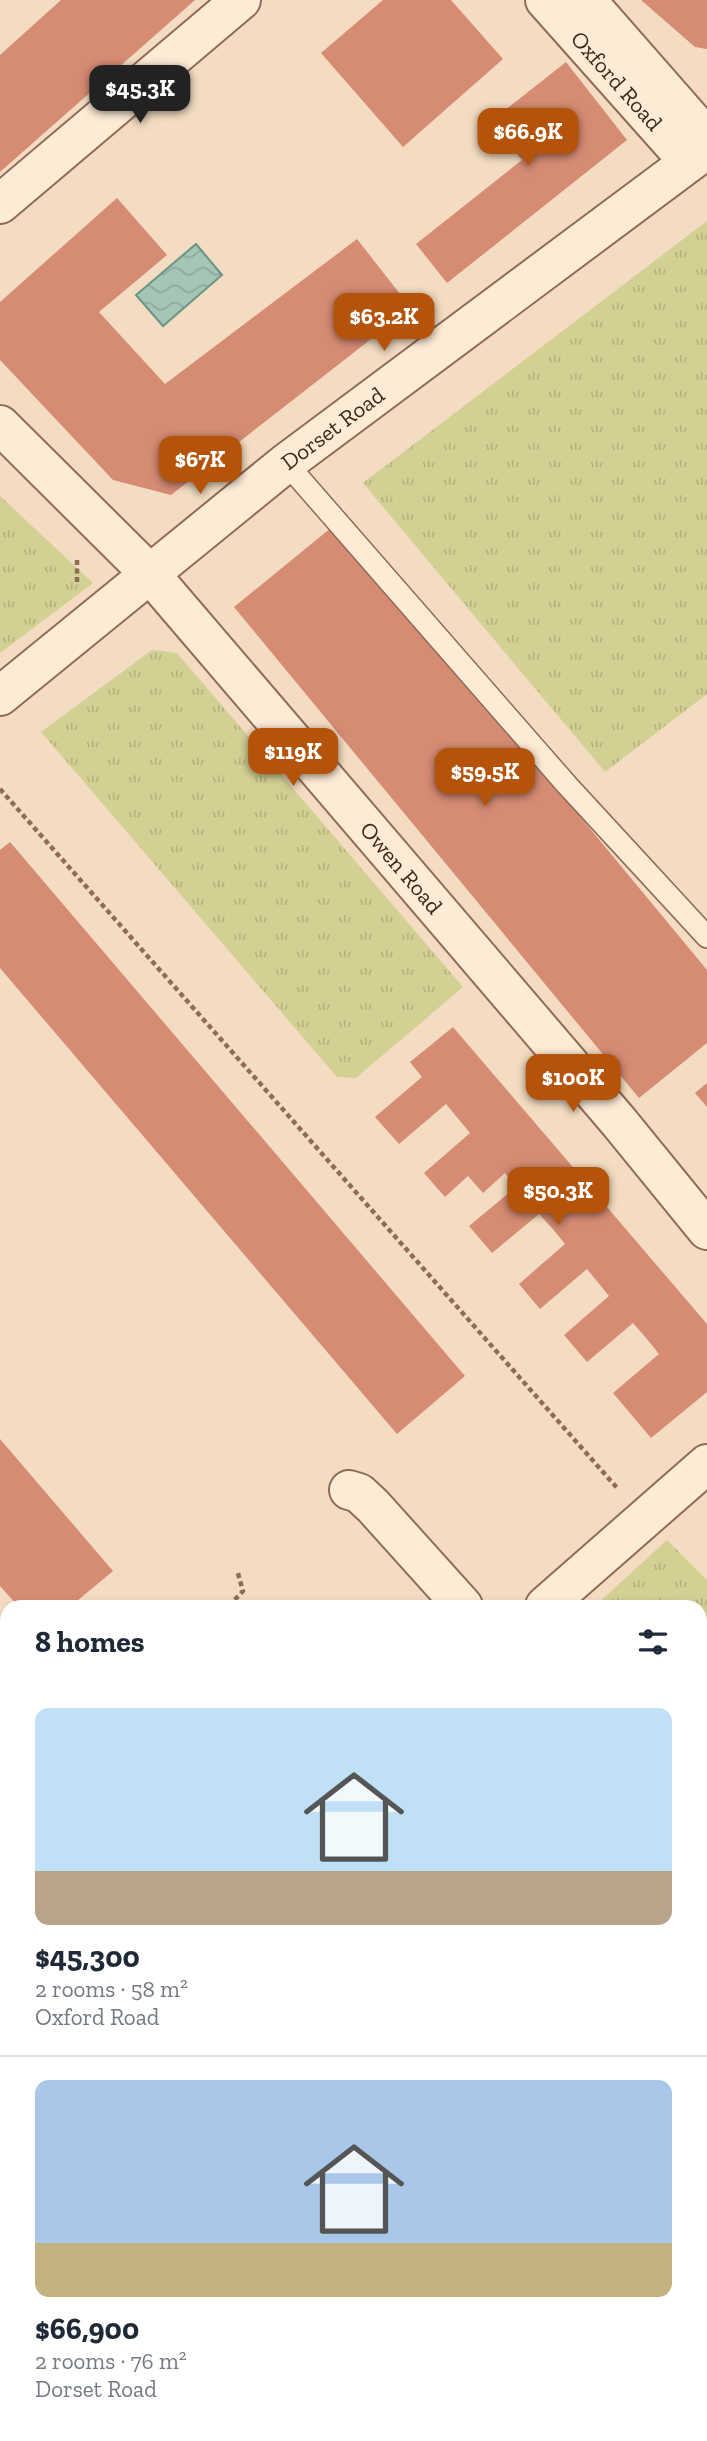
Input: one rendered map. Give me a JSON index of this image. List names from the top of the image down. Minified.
{"streets":{"street":["Oxford Road","Dorset Road","Owen Road"]},"crossings":[["Oxford Road","Dorset Road"],["Dorset Road","Owen Road"]],"page":{"price":["$45.3K","$66.9K","$63.2K","$67K","$119K","$59.5K","$100K","$50.3K"],"heading":"8 homes","list":[{"name":"$45,300","note":"2 rooms · 58 m² · Oxford Road"},{"name":"$66,900","note":"2 rooms · 76 m² · Dorset Road"}]}}
